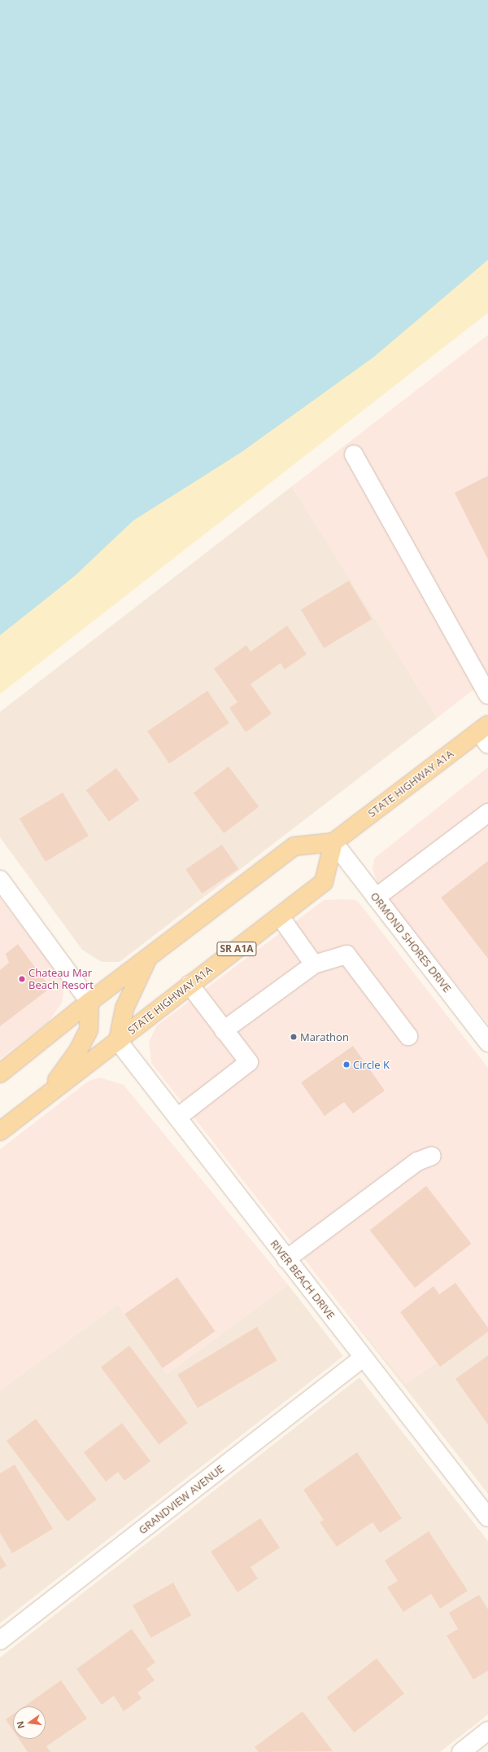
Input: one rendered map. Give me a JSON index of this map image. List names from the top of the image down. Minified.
{"streets":{"main road":["STATE HIGHWAY A1A","SR A1A"],"street":["ORMOND SHORES DRIVE","RIVER BEACH DRIVE","GRANDVIEW AVENUE"]},"crossings":[["STATE HIGHWAY A1A","ORMOND SHORES DRIVE"],["STATE HIGHWAY A1A","RIVER BEACH DRIVE"],["RIVER BEACH DRIVE","GRANDVIEW AVENUE"]],"places":["Chateau Mar Beach Resort","Marathon","Circle K"],"north":"left"}
